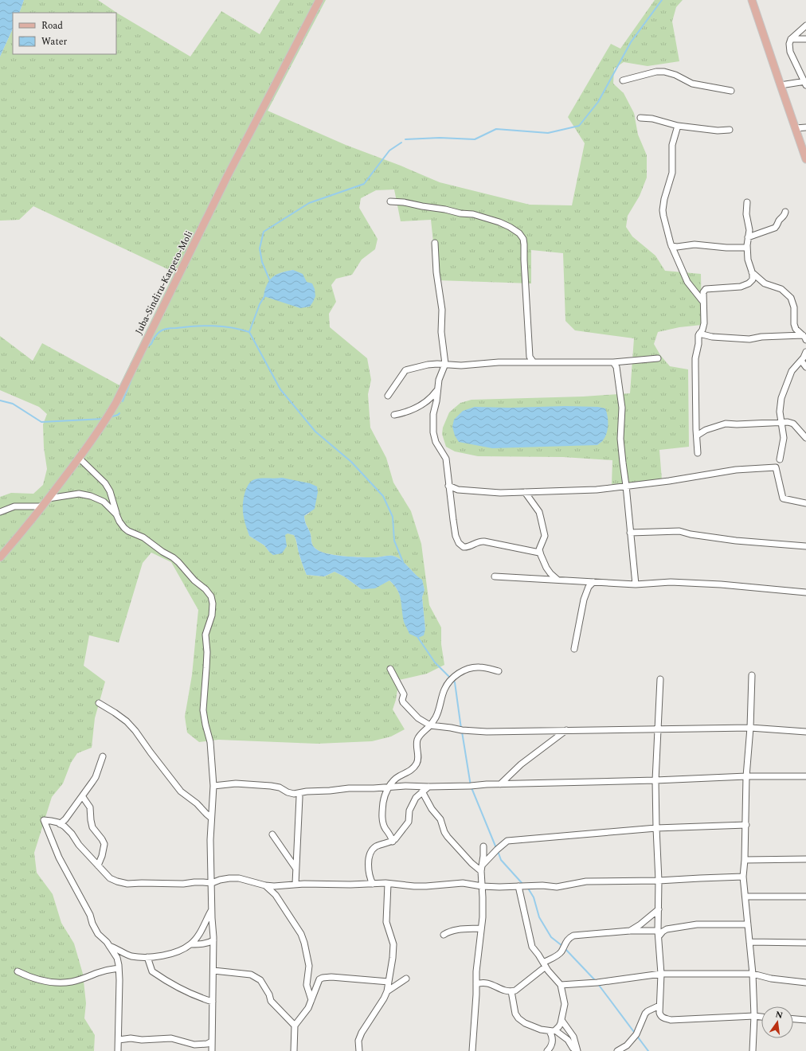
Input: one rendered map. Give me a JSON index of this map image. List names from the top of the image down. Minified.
{"streets":{"main road":["Juba-Sindiru-Karpeto-Moli"]},"legend":["Road","Water"],"north":"top"}
